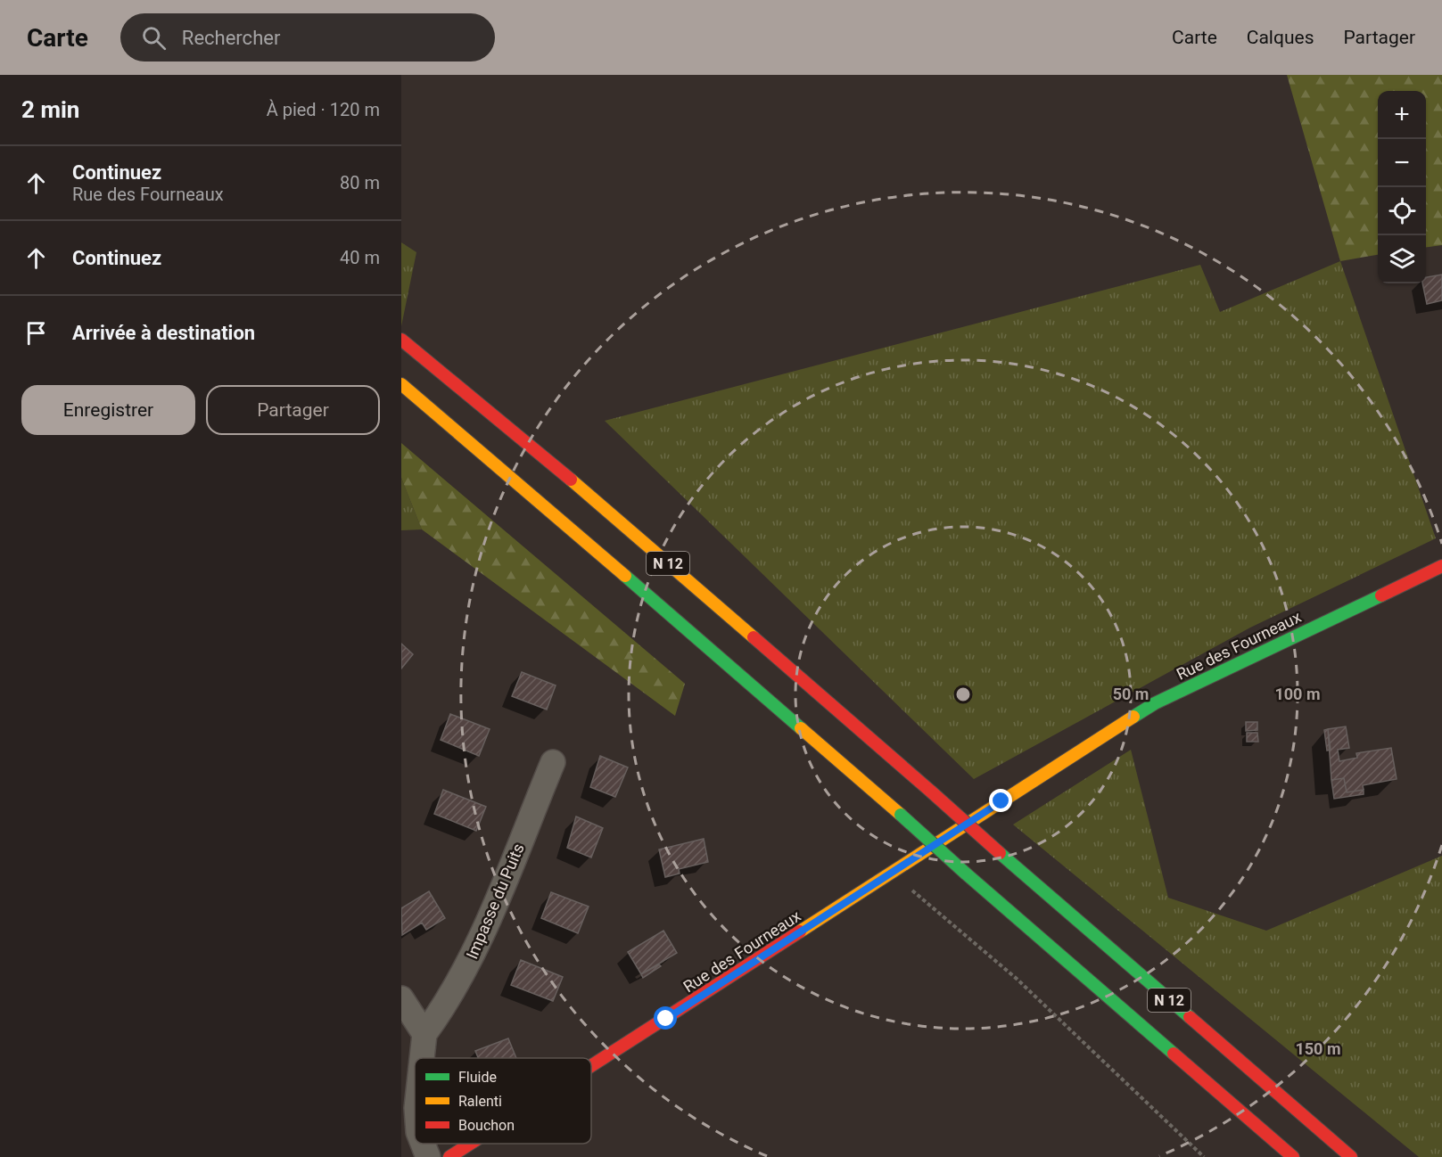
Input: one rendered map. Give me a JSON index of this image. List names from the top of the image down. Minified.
{"streets":{"main road":["N 12","Rue des Fourneaux"],"street":["Impasse du Puits"]},"legend":["Fluide","Ralenti","Bouchon"],"page":{"header":"Carte","search":"Rechercher","nav":["Carte","Calques","Partager"],"heading":["2 min","À pied · 120 m"],"map_buttons":["+","−"],"list":[["Continuez","Rue des Fourneaux","80 m"],["Continuez","40 m"],"Arrivée à destination"],"buttons":["Enregistrer","Partager"]},"rings":["50 m","100 m","150 m"]}
